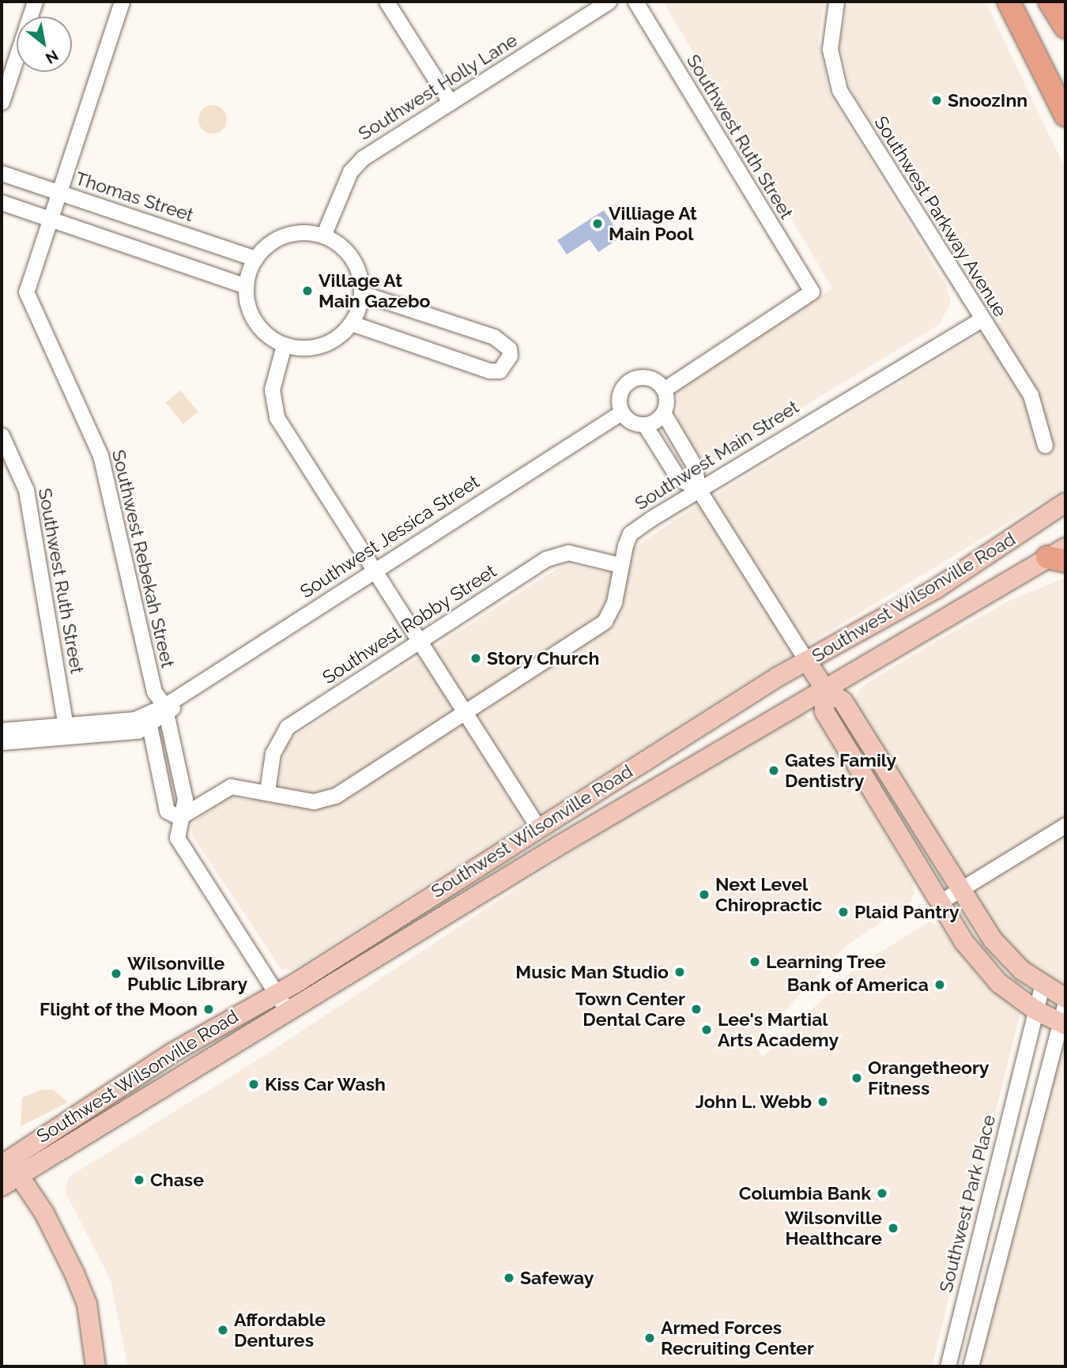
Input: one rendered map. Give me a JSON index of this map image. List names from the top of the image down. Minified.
{"streets":{"main road":["Southwest Wilsonville Road"],"street":["Southwest Holly Lane","Southwest Ruth Street","Thomas Street","Southwest Parkway Avenue","Southwest Main Street","Southwest Jessica Street","Southwest Rebekah Street","Southwest Robby Street","Southwest Park Place"]},"crossings":[["Southwest Holly Lane","Thomas Street"],["Southwest Ruth Street","Southwest Jessica Street"],["Thomas Street","Southwest Rebekah Street"],["Southwest Parkway Avenue","Southwest Main Street"],["Southwest Main Street","Southwest Rebekah Street"],["Southwest Main Street","Southwest Robby Street"],["Southwest Jessica Street","Southwest Rebekah Street"],["Southwest Rebekah Street","Southwest Wilsonville Road"]],"places":["SnoozInn","Villiage At Main Pool","Village At Main Gazebo","Story Church","Gates Family Dentistry","Next Level Chiropractic","Plaid Pantry","Learning Tree","Music Man Studio","Wilsonville Public Library","Bank of America","Flight of the Moon","Town Center Dental Care","Lee's Martial Arts Academy","Orangetheory Fitness","Kiss Car Wash","John L. Webb","Chase","Columbia Bank","Wilsonville Healthcare","Safeway","Affordable Dentures","Armed Forces Recruiting Center"],"north":"bottom right"}
